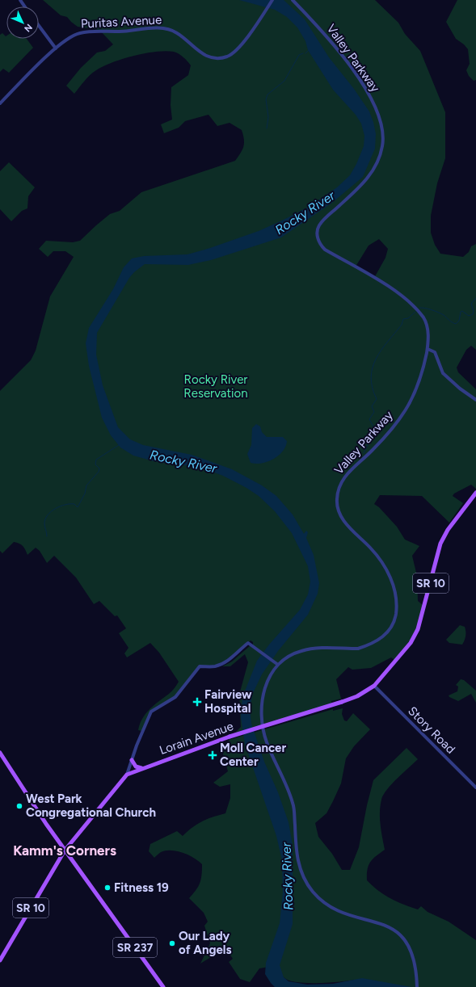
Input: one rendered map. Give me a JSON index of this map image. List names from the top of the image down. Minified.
{"streets":{"main road":["SR 10","Lorain Avenue","SR 237"],"street":["Puritas Avenue","Valley Parkway","Story Road"]},"crossings":[["SR 10","Story Road"],["SR 10","Lorain Avenue"],["SR 10","SR 237"],["Story Road","Lorain Avenue"]],"districts":["Kamm's Corners"],"water":["Rocky River"],"parks":["Rocky River Reservation"],"places":{"health":["Fairview Hospital","Moll Cancer Center"],"other":["West Park Congregational Church","Fitness 19","Our Lady of Angels"]},"north":"bottom right"}
